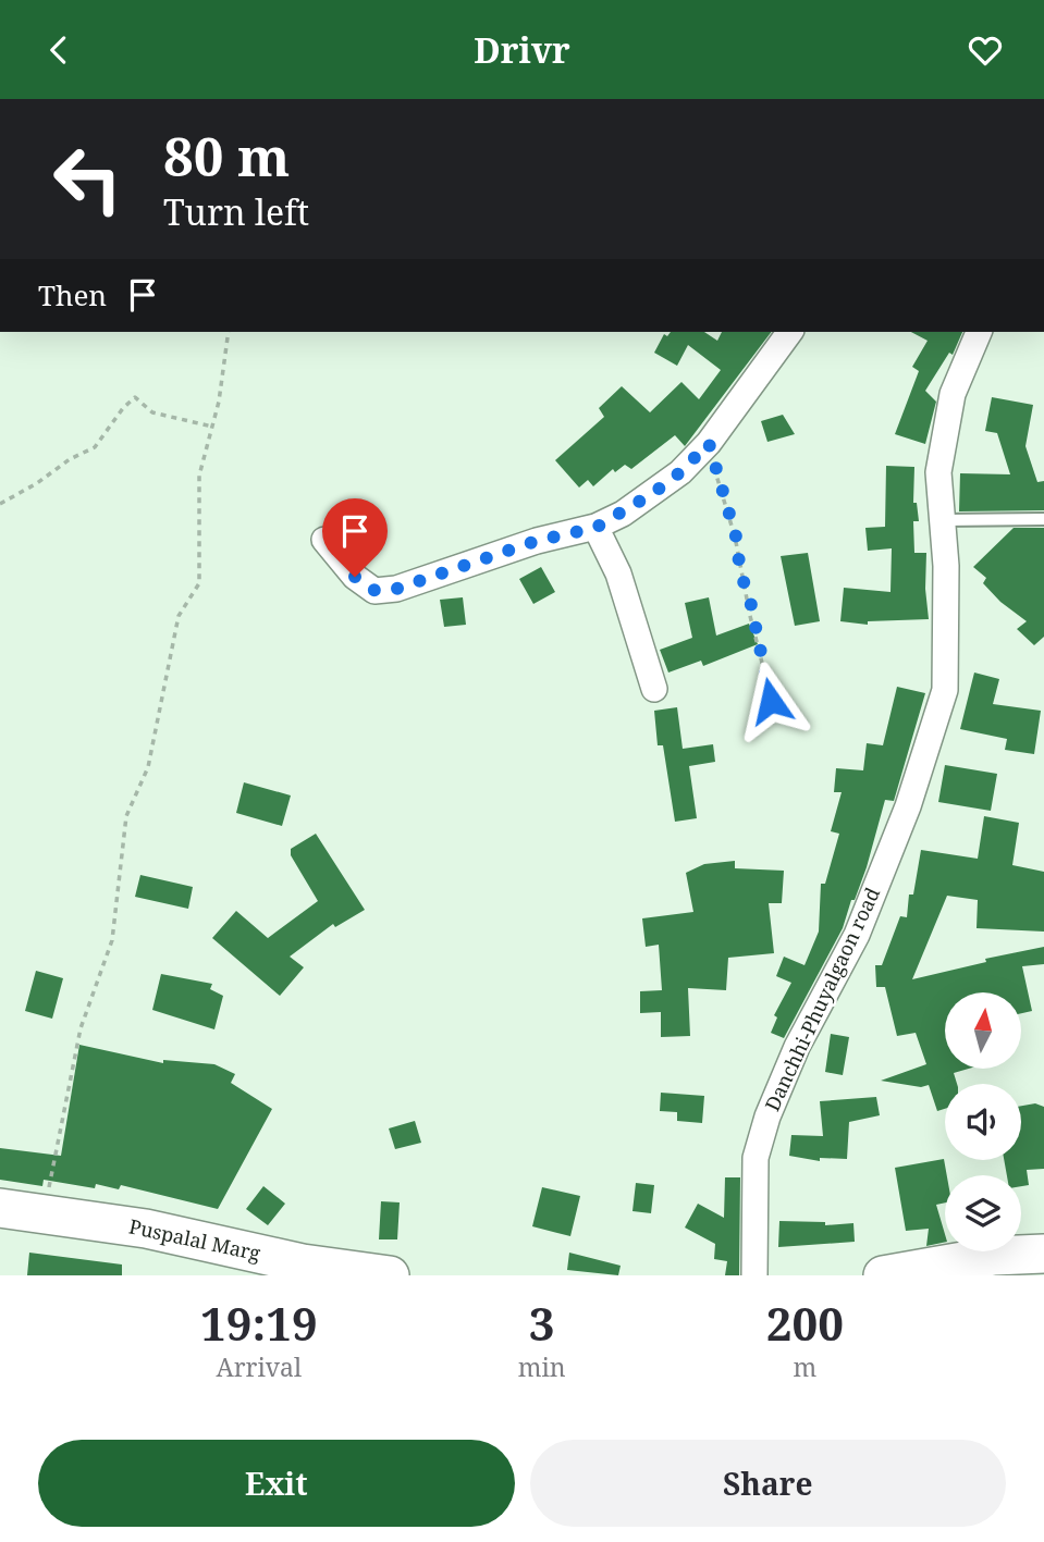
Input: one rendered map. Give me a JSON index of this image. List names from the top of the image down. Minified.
{"streets":{"main road":["Puspalal Marg"],"street":["Danchhi-Phuyalgaon road"]},"north":"top","page":{"header":"Drivr","turn":["80 m","Turn left"],"then":"Then","eta":["19:19","Arrival","3","min","200","m"],"buttons":["Exit","Share"]}}
